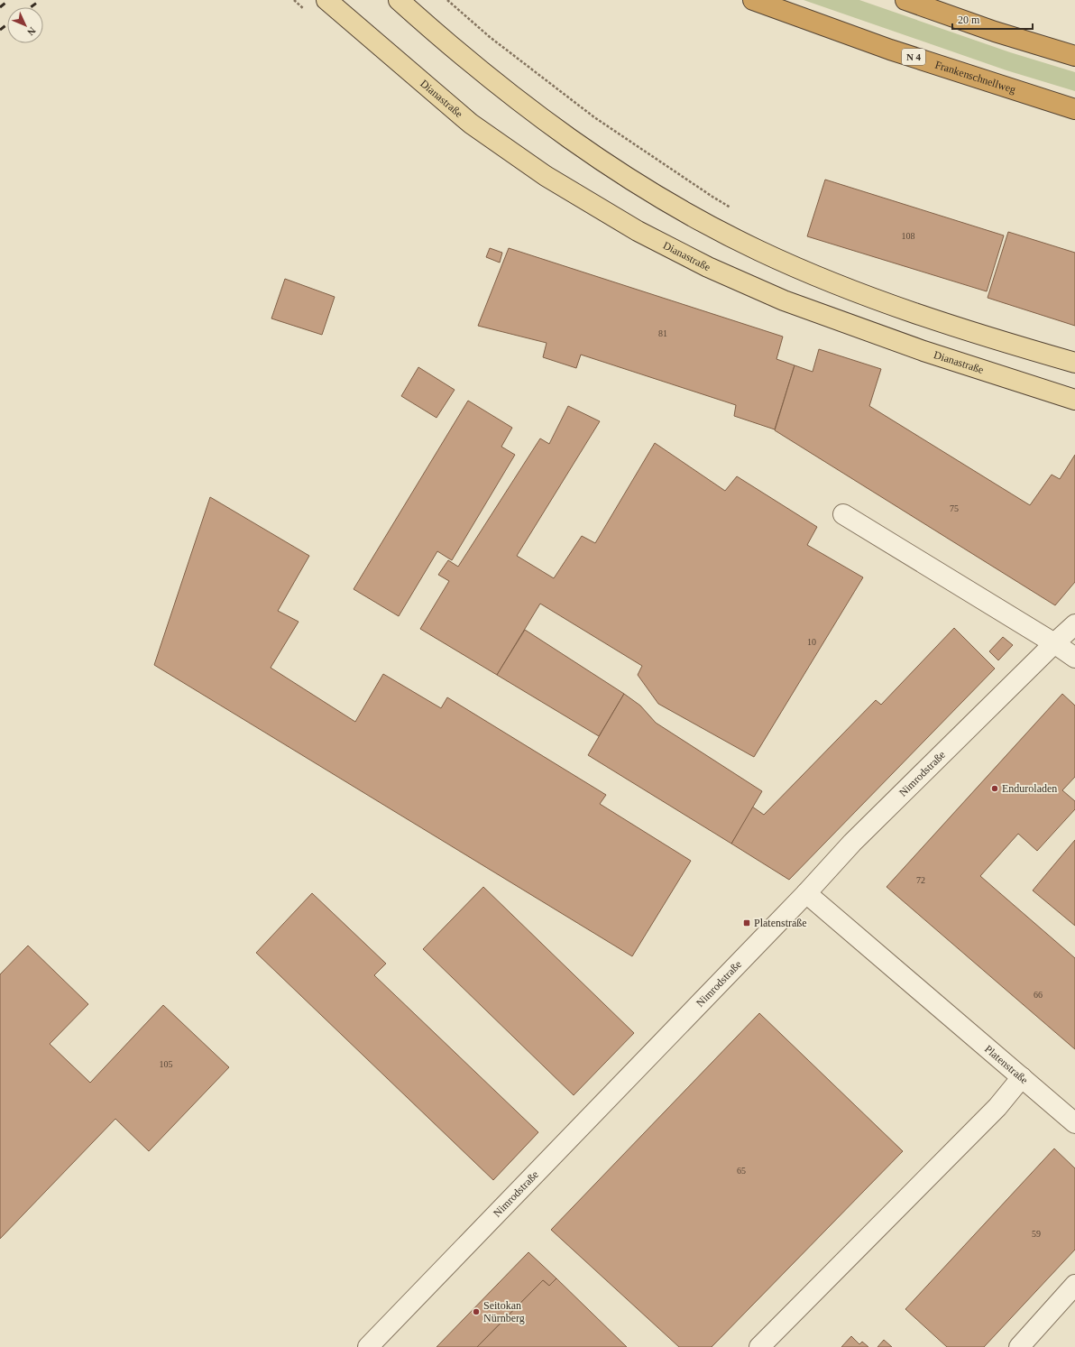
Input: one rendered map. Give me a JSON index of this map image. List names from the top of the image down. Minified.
{"streets":{"highway":["N 4","Frankenschnellweg"],"main road":["Dianastraße"],"street":["Nimrodstraße","Platenstraße"]},"crossings":[["Nimrodstraße","Platenstraße"]],"places":{"other":["Enduroladen","Seitokan Nürnberg"],"transit":["Platenstraße"]},"house_numbers":["108","81","75","10","72","66","105","65","59"],"scale_bar":"20 m","north":"bottom right"}
